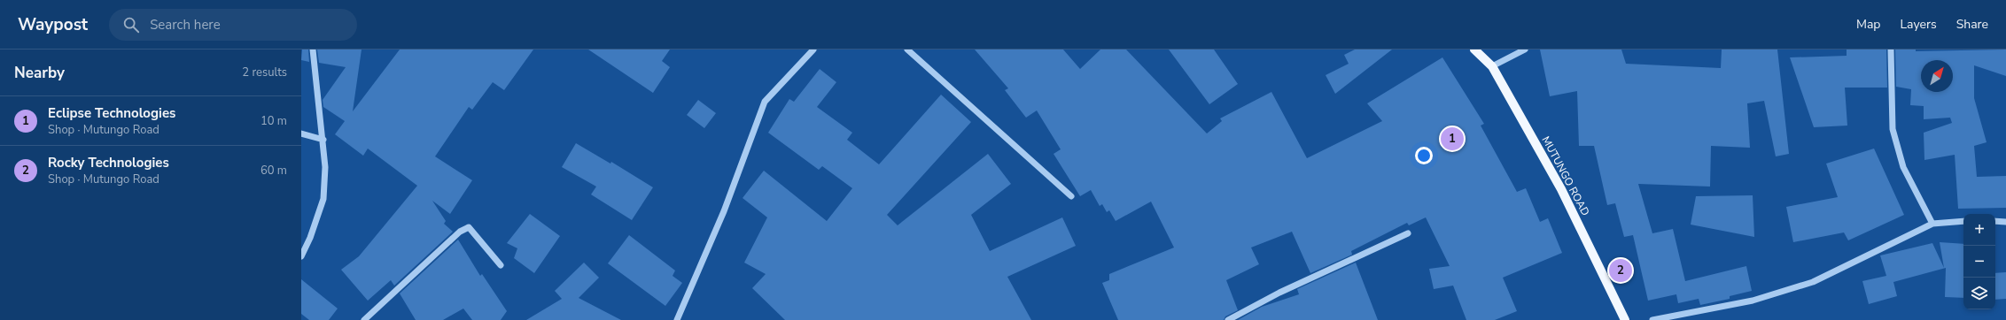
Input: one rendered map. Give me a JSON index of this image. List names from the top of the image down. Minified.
{"streets":{"main road":["MUTUNGO ROAD"]},"north":"top right","page":{"header":"Waypost","search":"Search here","nav":["Map","Layers","Share"],"heading":["Nearby","2 results"],"list":[{"mark":"1","name":"Eclipse Technologies","note":"Shop · Mutungo Road","value":"10 m"},{"mark":"2","name":"Rocky Technologies","note":"Shop · Mutungo Road","value":"60 m"}],"pins":["1","2"],"map_buttons":["+","−"]}}
